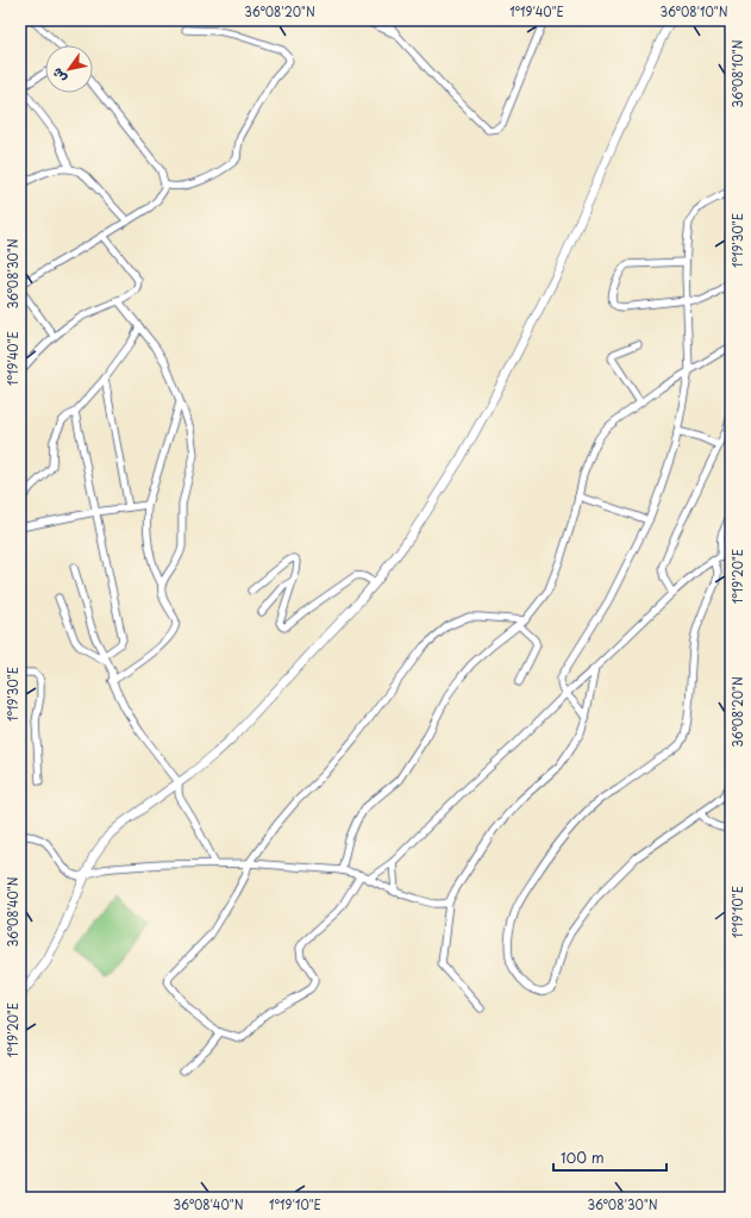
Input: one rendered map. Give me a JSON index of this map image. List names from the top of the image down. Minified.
{"scale_bar":"100 m","north":"bottom left","coordinates":["36°08'20\"N","1°19'40\"E","36°08'10\"N","1°19'30\"E","36°08'30\"N","1°19'20\"E","36°08'40\"N","1°19'10\"E"]}
